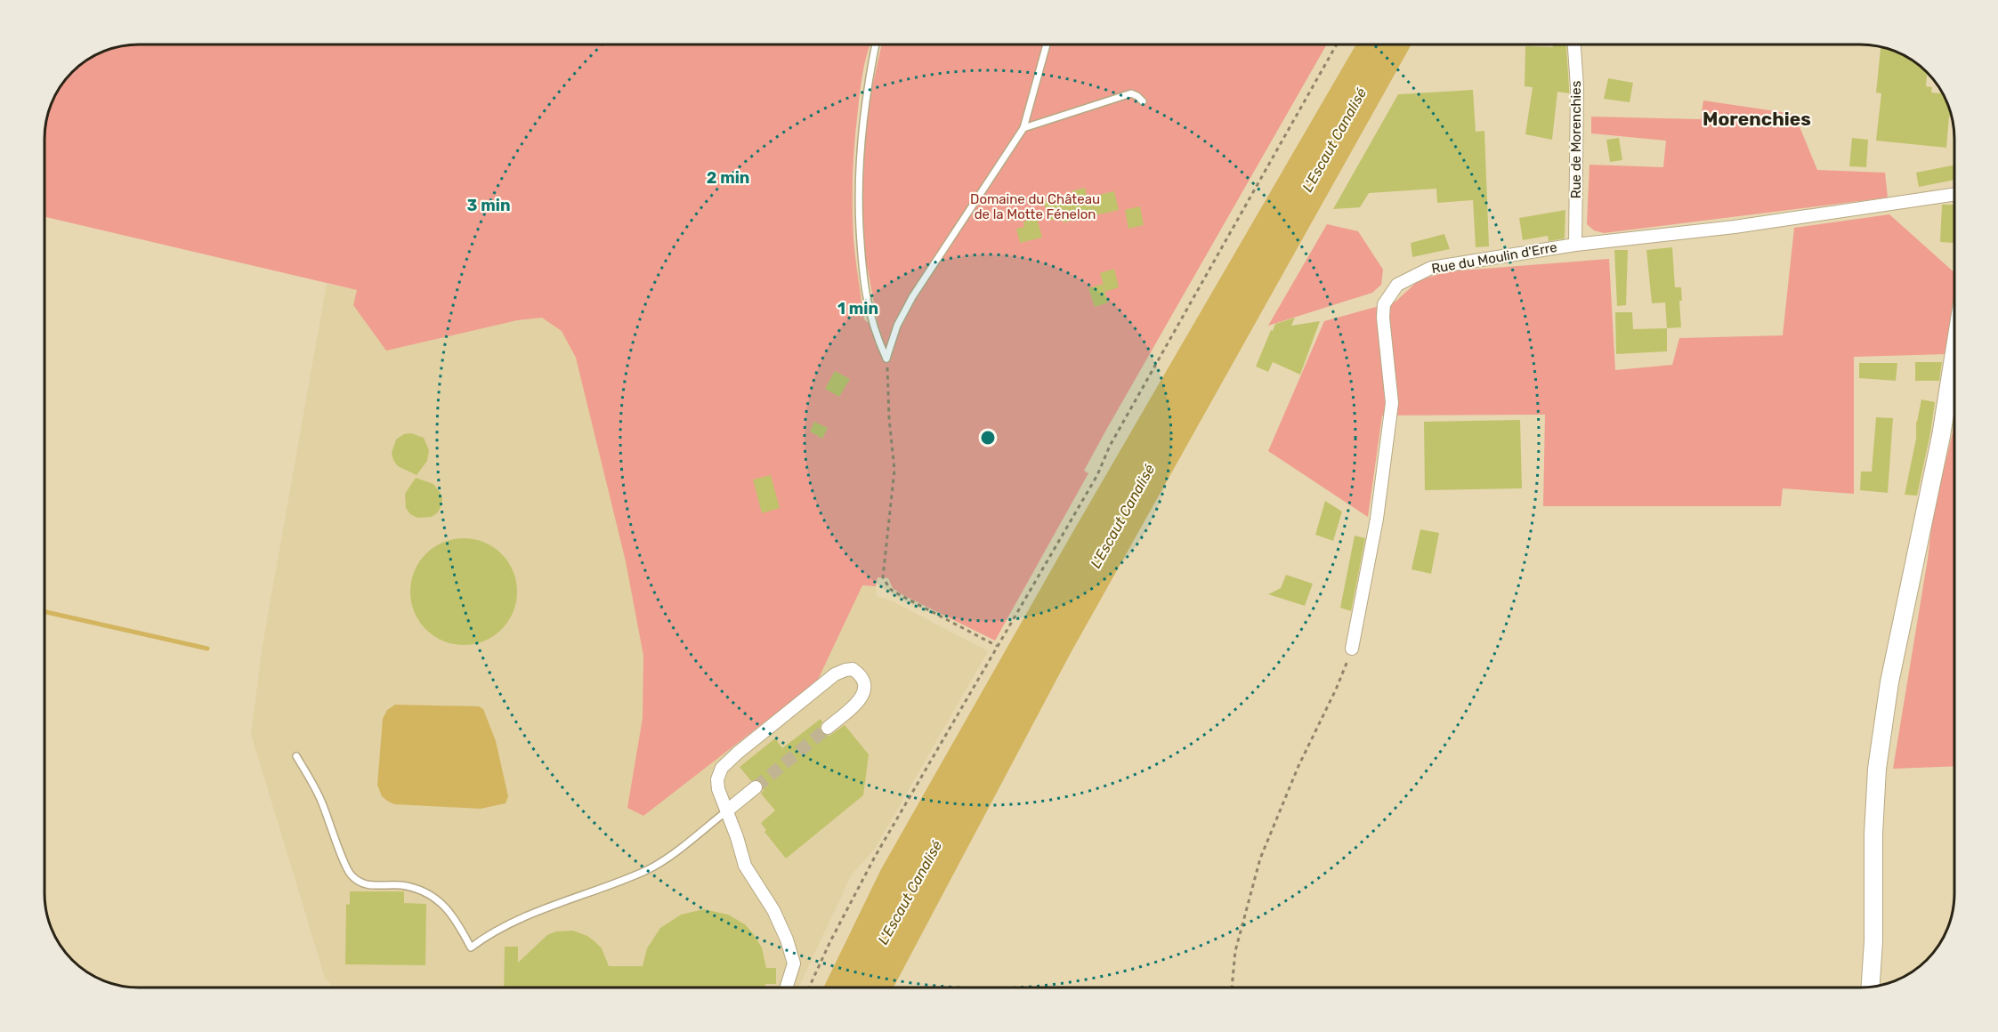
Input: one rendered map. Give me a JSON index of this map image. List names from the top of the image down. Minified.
{"streets":{"street":["Rue de Morenchies","Rue du Moulin d'Erre"]},"crossings":[["Rue de Morenchies","Rue du Moulin d'Erre"]],"districts":["Morenchies"],"water":["L'Escaut Canalisé"],"parks":["Domaine du Château de la Motte Fénelon"],"rings":["2 min","3 min","1 min"]}
